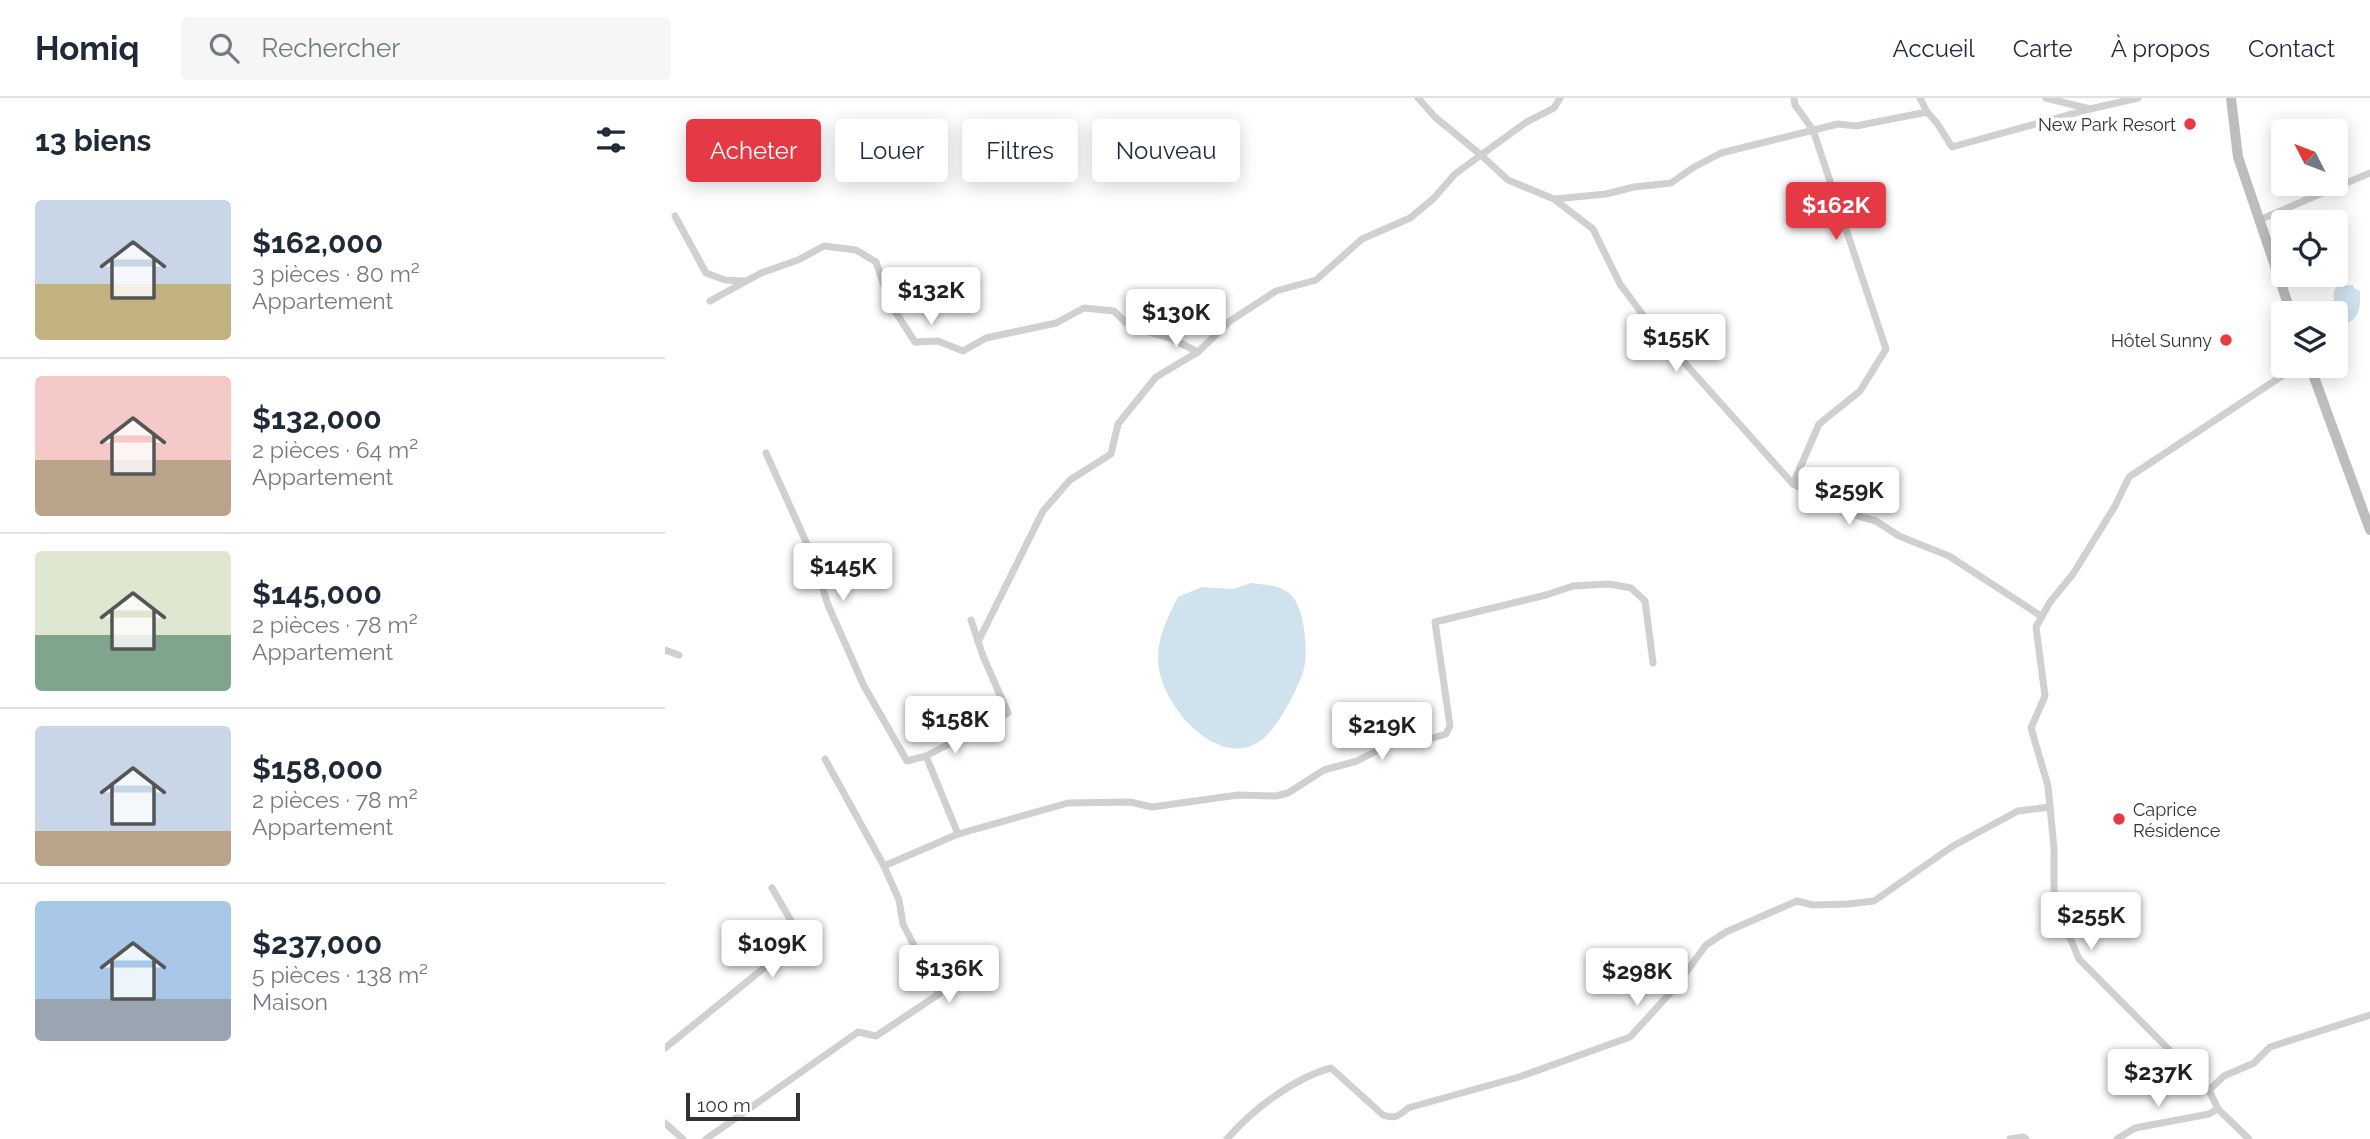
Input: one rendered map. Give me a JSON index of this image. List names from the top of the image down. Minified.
{"places":["New Park Resort","Hôtel Sunny","Caprice Résidence"],"scale_bar":"100 m","north":"top left","page":{"header":"Homiq","search":"Rechercher","nav":["Accueil","Carte","À propos","Contact"],"heading":"13 biens","chip":["Acheter","Louer","Filtres","Nouveau"],"list":[{"name":"$162,000","note":"3 pièces · 80 m² · Appartement"},{"name":"$132,000","note":"2 pièces · 64 m² · Appartement"},{"name":"$145,000","note":"2 pièces · 78 m² · Appartement"},{"name":"$158,000","note":"2 pièces · 78 m² · Appartement"},{"name":"$237,000","note":"5 pièces · 138 m² · Maison"}],"price":["$162K","$132K","$130K","$155K","$259K","$145K","$158K","$219K","$255K","$109K","$136K","$298K","$237K"],"scale":"100 m"}}
